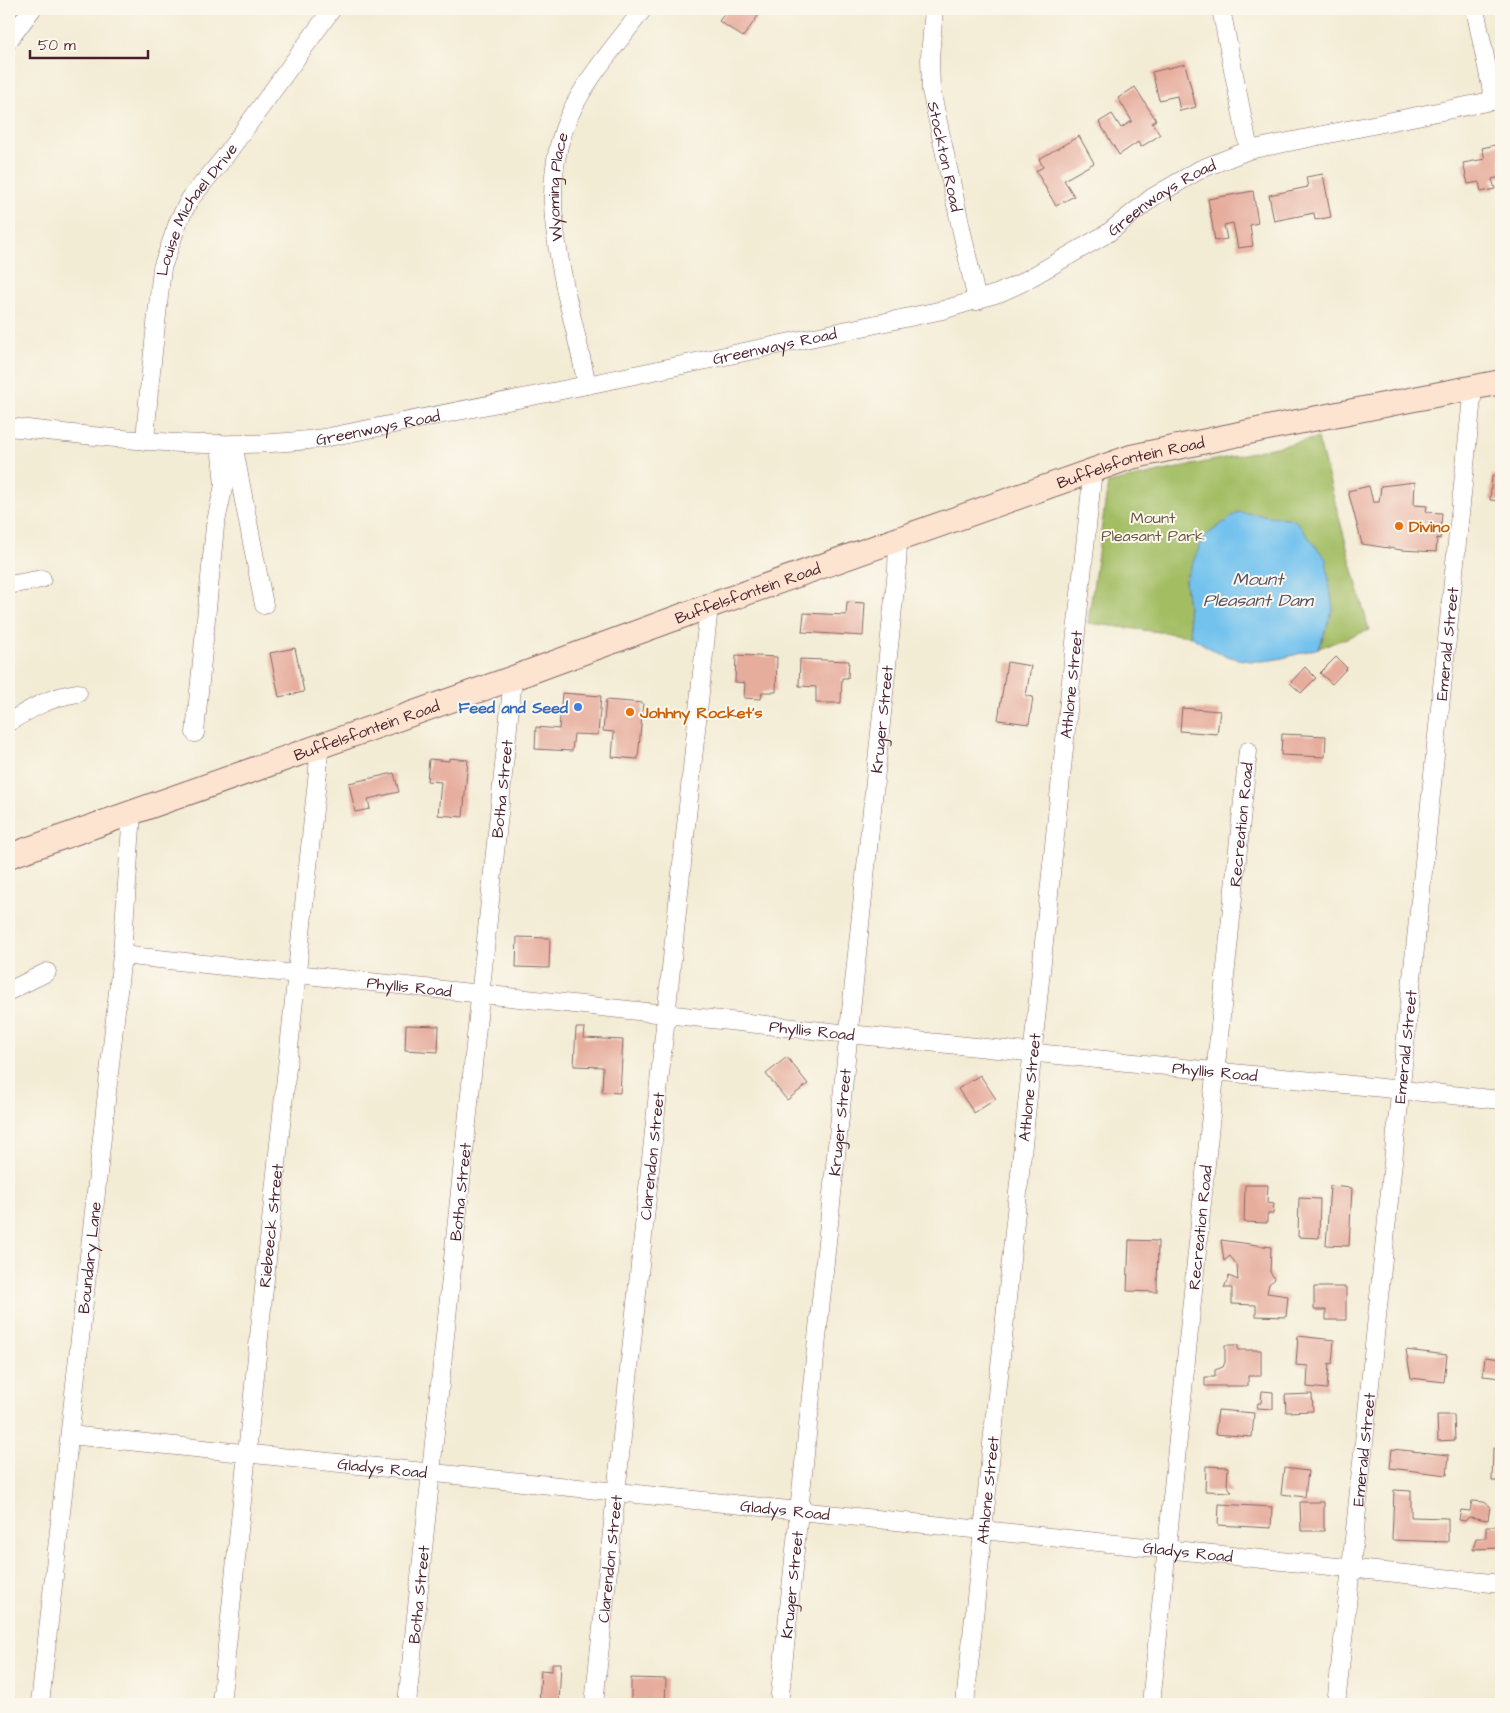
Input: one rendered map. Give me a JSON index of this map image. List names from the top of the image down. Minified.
{"streets":{"main road":["Buffelsfontein Road"],"street":["Stockton Road","Wyoming Place","Greenways Road","Louise Michael Drive","Emerald Street","Athlone Street","Kruger Street","Botha Street","Recreation Road","Phyllis Road","Clarendon Street","Riebeeck Street","Boundary Lane","Gladys Road"]},"crossings":[["Stockton Road","Greenways Road"],["Wyoming Place","Greenways Road"],["Greenways Road","Louise Michael Drive"],["Buffelsfontein Road","Emerald Street"],["Buffelsfontein Road","Athlone Street"],["Buffelsfontein Road","Kruger Street"],["Buffelsfontein Road","Botha Street"],["Buffelsfontein Road","Clarendon Street"],["Buffelsfontein Road","Riebeeck Street"],["Buffelsfontein Road","Boundary Lane"],["Emerald Street","Phyllis Road"],["Emerald Street","Gladys Road"],["Athlone Street","Phyllis Road"],["Athlone Street","Gladys Road"],["Kruger Street","Phyllis Road"],["Kruger Street","Gladys Road"],["Botha Street","Phyllis Road"],["Botha Street","Gladys Road"],["Recreation Road","Phyllis Road"],["Recreation Road","Gladys Road"],["Phyllis Road","Clarendon Street"],["Phyllis Road","Riebeeck Street"],["Phyllis Road","Boundary Lane"],["Clarendon Street","Gladys Road"],["Riebeeck Street","Gladys Road"],["Boundary Lane","Gladys Road"]],"water":["Mount Pleasant Dam"],"parks":["Mount Pleasant Park"],"places":["Divino","Feed and Seed","Johhny Rocket's"],"scale_bar":"50 m"}
